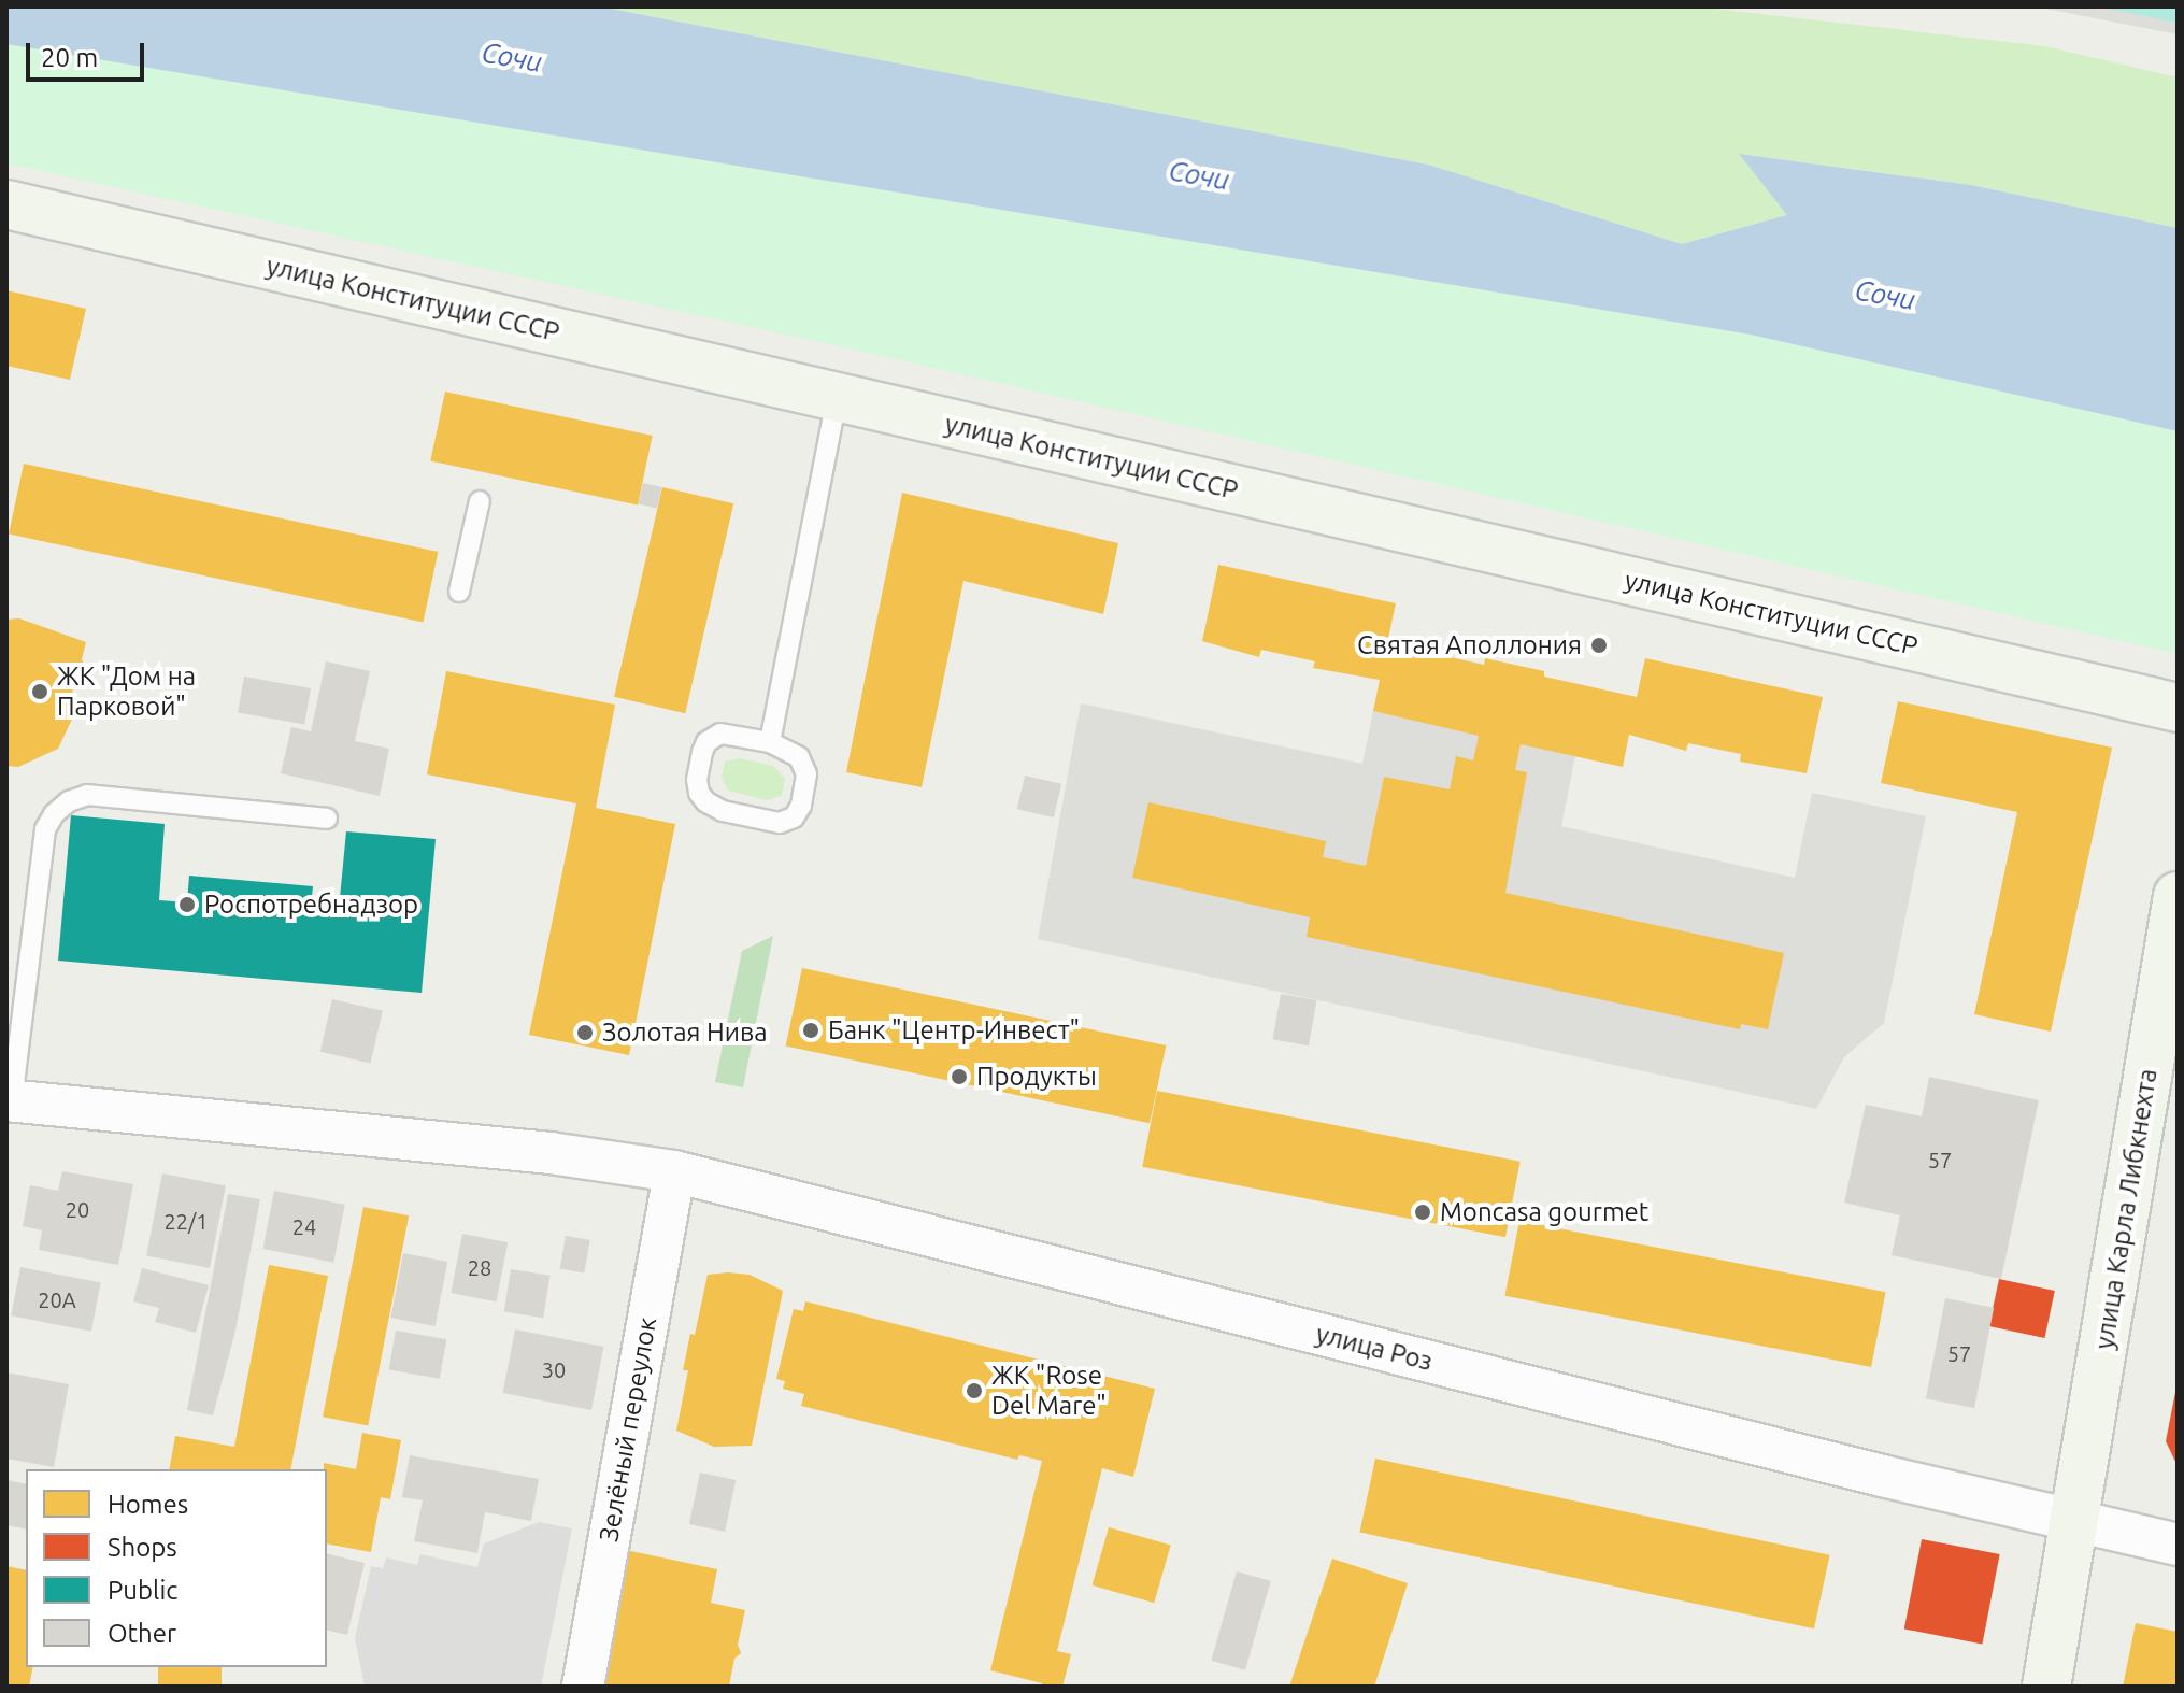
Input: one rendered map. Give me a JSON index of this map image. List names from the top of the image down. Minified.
{"streets":{"main road":["улица Конституции СССР","улица Карла Либкнехта"],"street":["улица Роз","Зелёный переулок"]},"crossings":[["улица Карла Либкнехта","улица Роз"],["улица Роз","Зелёный переулок"]],"water":["Сочи"],"places":["Святая Аполлония","ЖК \"Дом на Парковой\"","Роспотребнадзор","Банк \"Центр-Инвест\"","Золотая Нива","Продукты","Moncasa gourmet","ЖК \"Rose Del Mare\""],"house_numbers":["57","20","22/1","24","28","20А","57","30"],"legend":["Homes","Shops","Public","Other"],"scale_bar":"20 m"}
